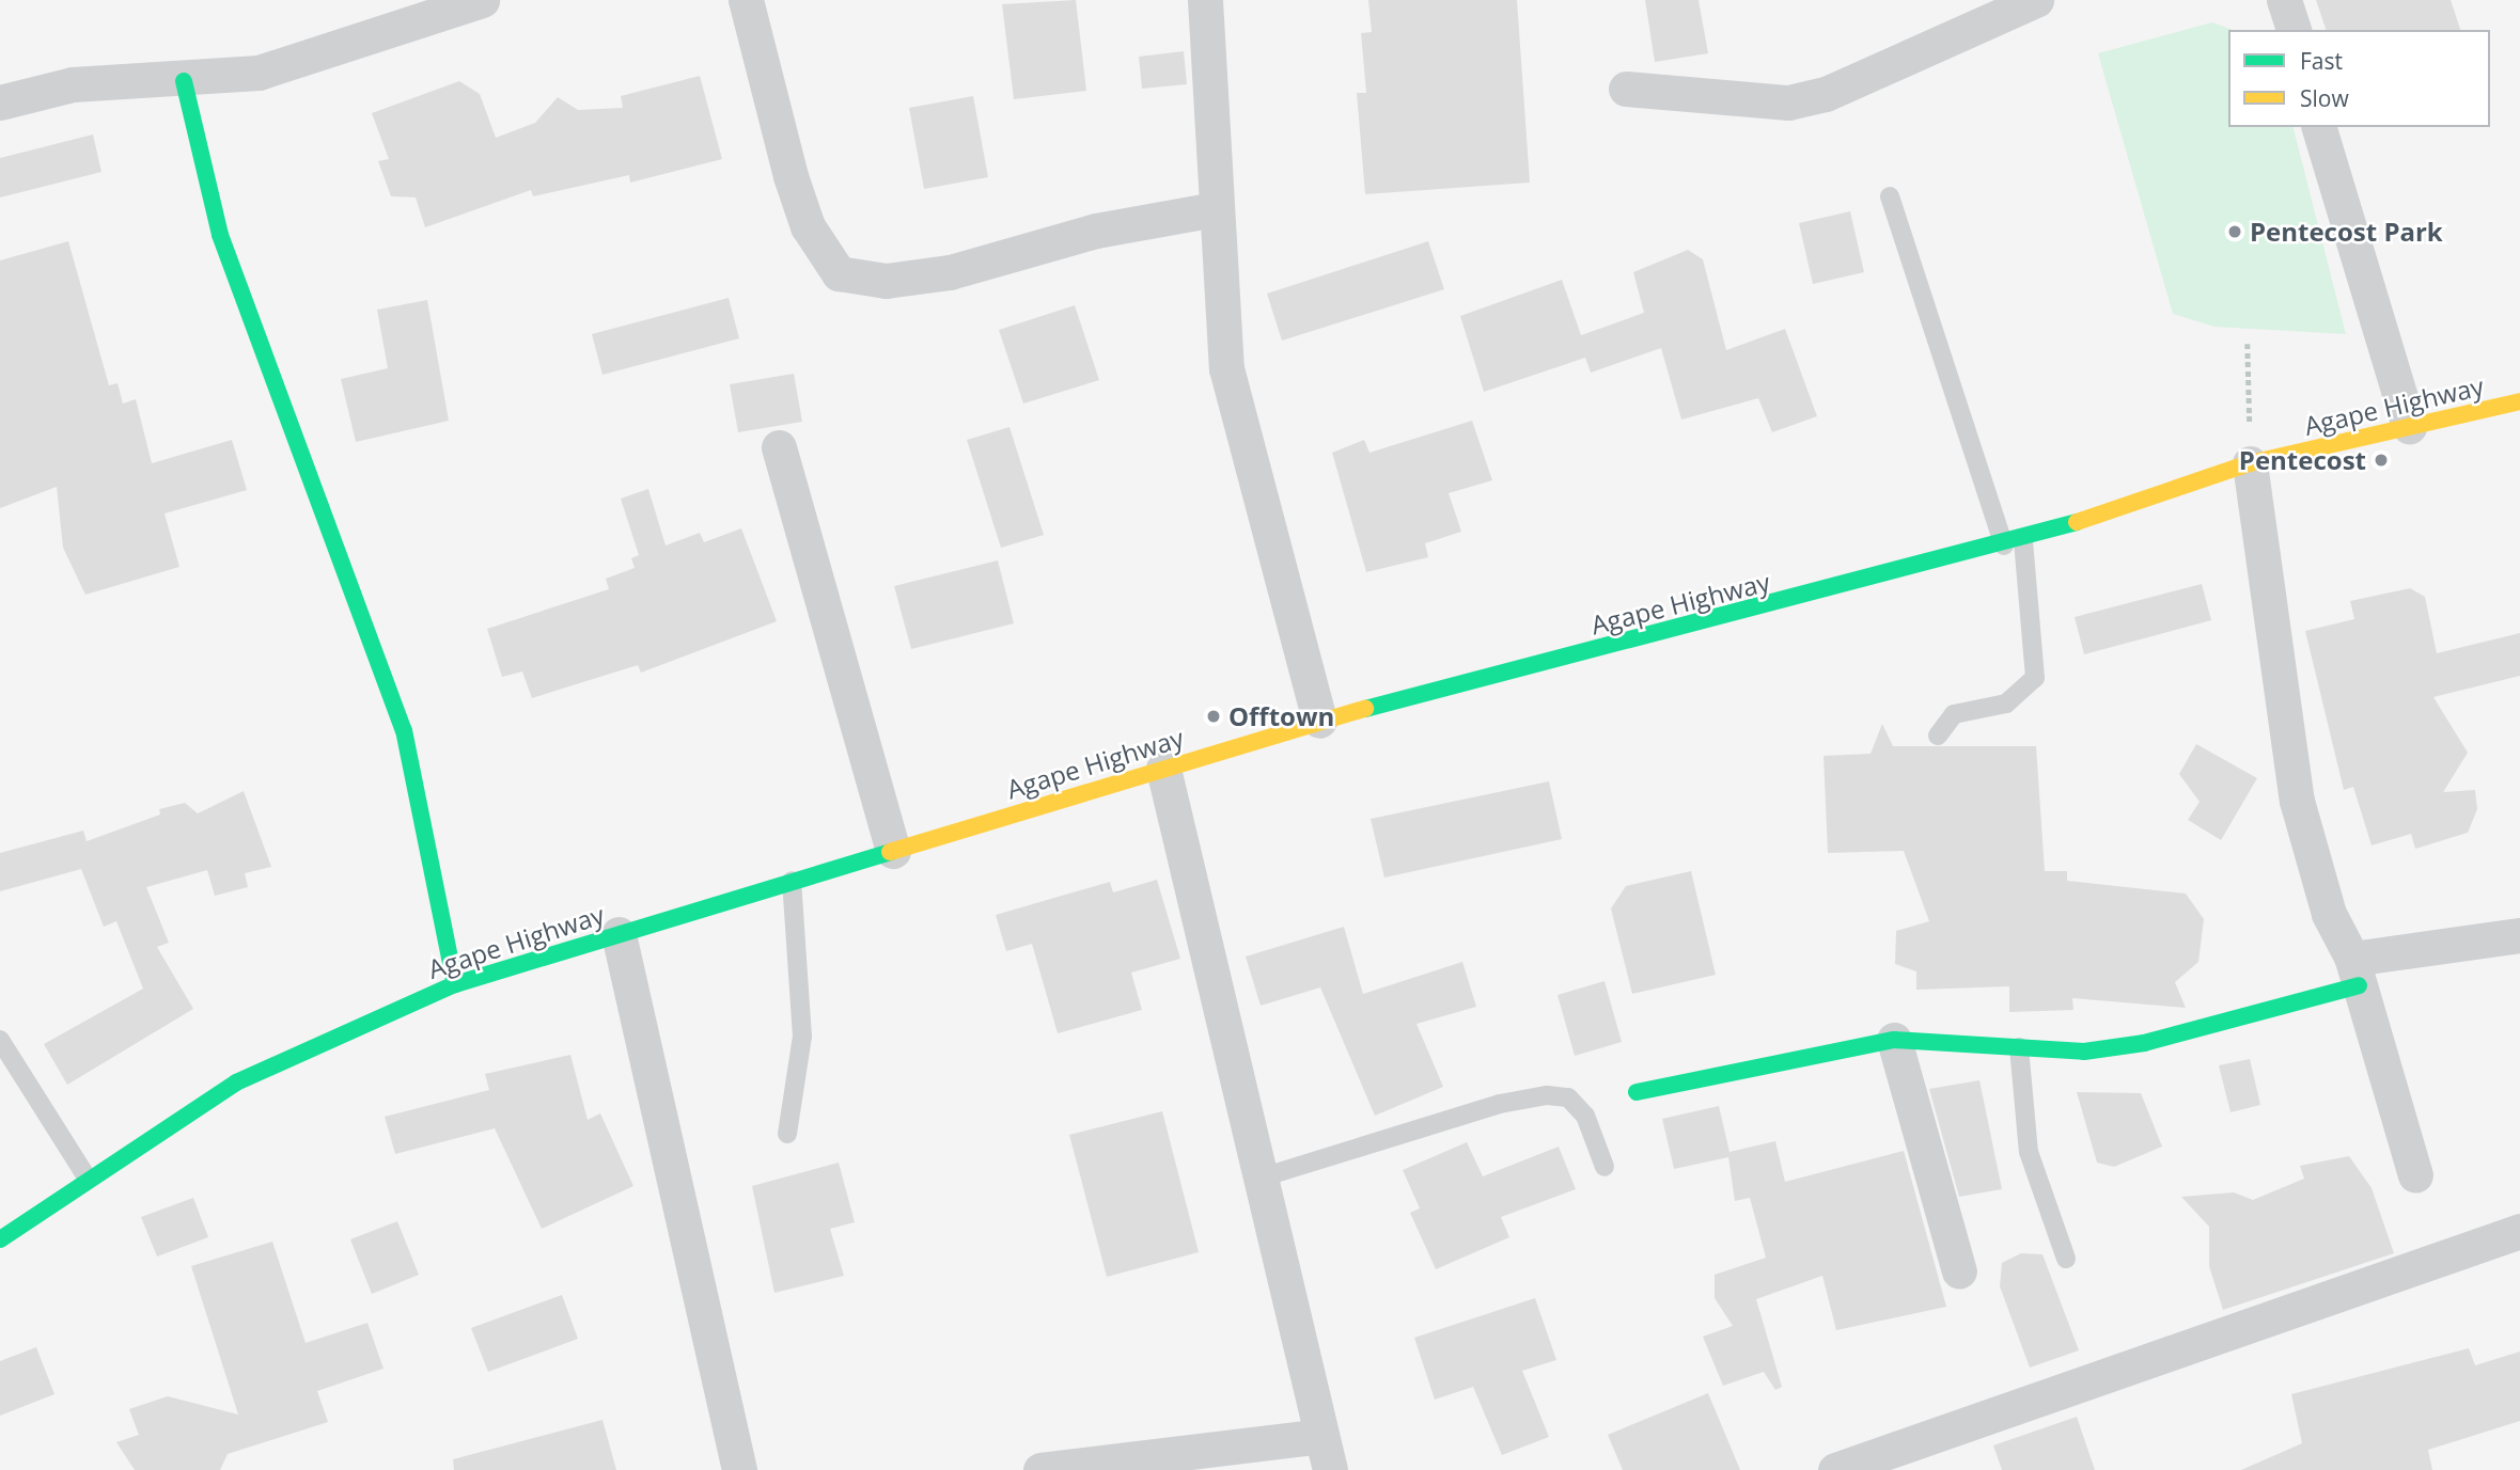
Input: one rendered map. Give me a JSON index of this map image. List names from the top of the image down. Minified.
{"streets":{"street":["Agape Highway"]},"places":["Pentecost Park","Pentecost","Offtown"],"legend":["Fast","Slow"]}
